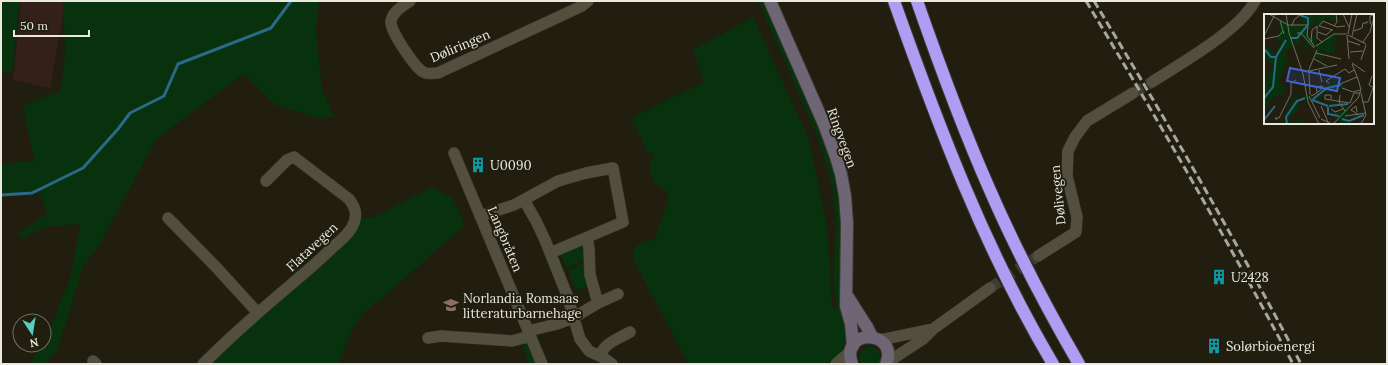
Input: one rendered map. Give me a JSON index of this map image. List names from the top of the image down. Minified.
{"streets":{"main road":["Ringvegen"],"street":["Døliringen","Dølivegen","Langbråten","Flatavegen"]},"places":{"building":["U0090","U2428","Solørbioenergi"],"school or university":["Norlandia Romsaas litteraturbarnehage"]},"scale_bar":"50 m","north":"bottom"}
